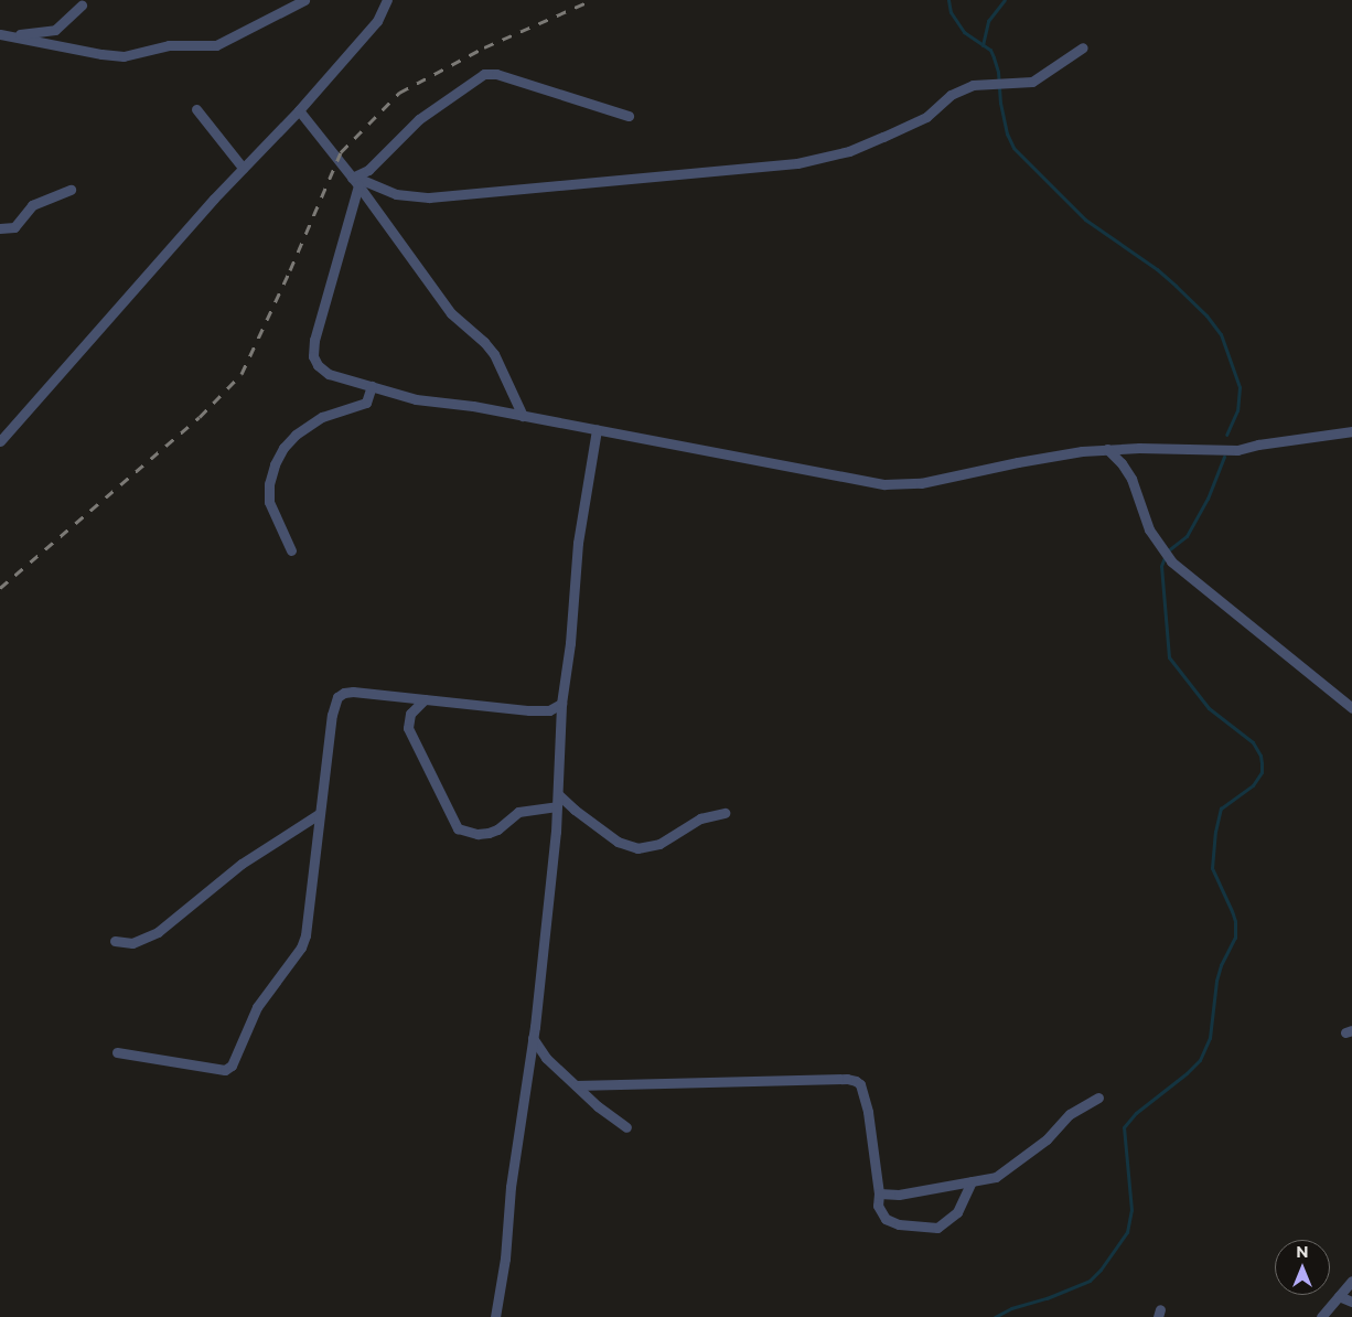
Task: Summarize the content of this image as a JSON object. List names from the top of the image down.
{
  "north": "top"
}
